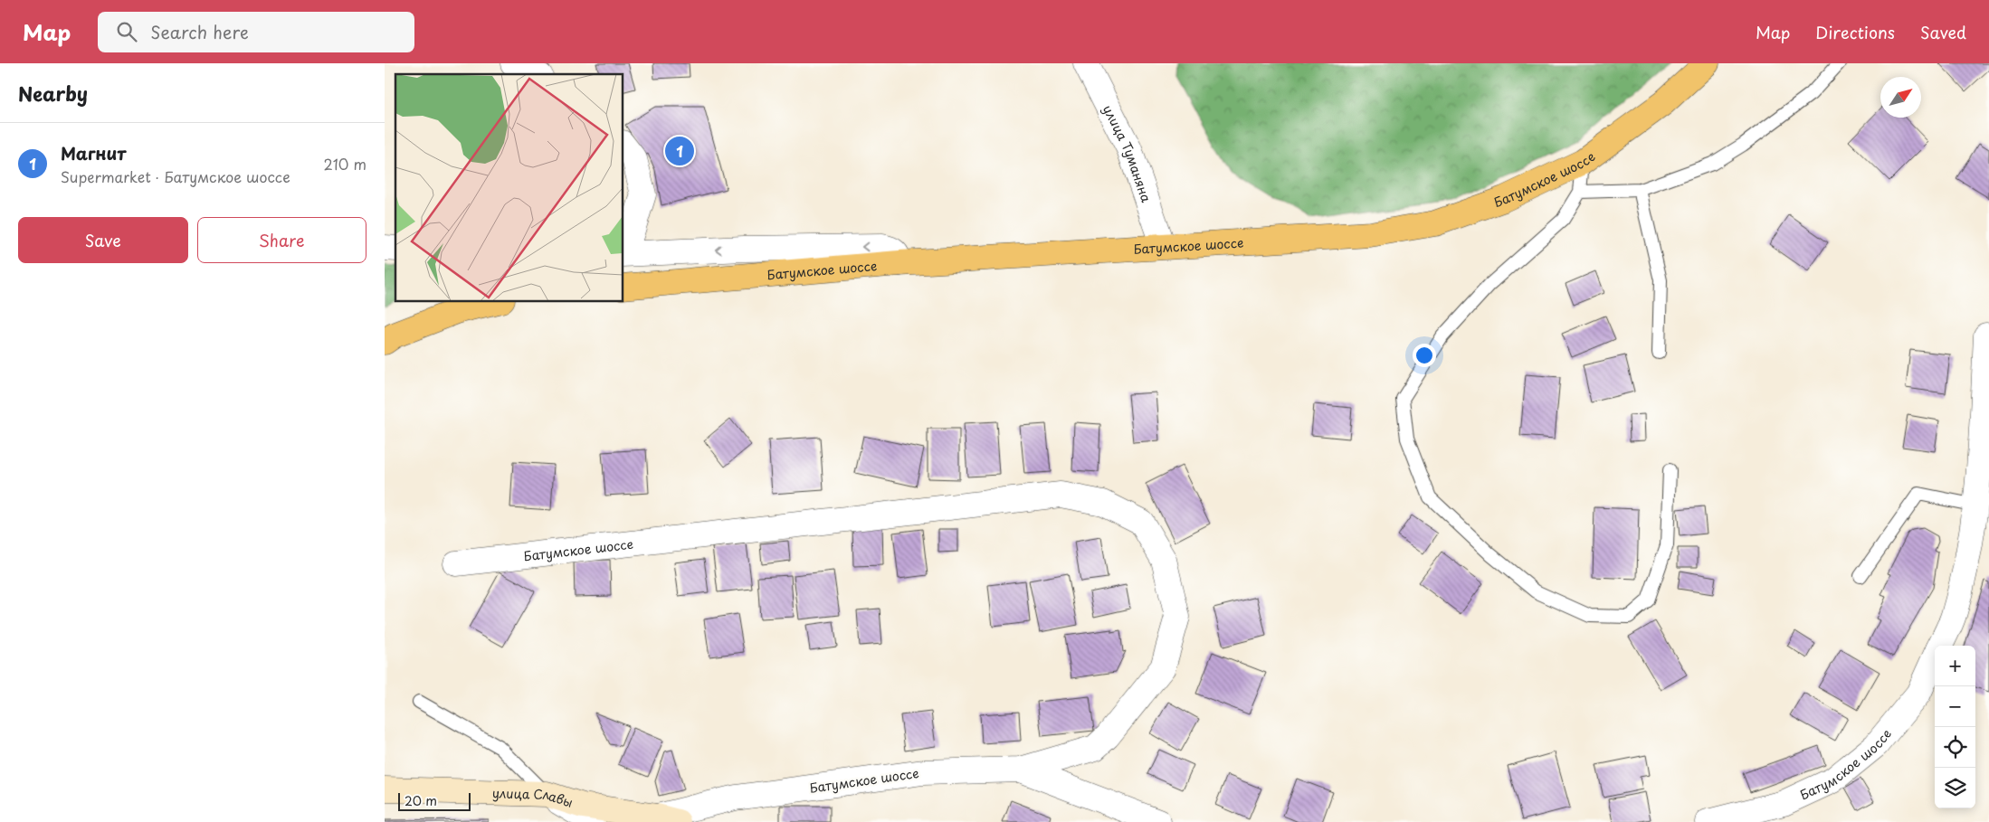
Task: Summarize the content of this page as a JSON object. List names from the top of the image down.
{
  "streets": {
    "highway": ["Батумское шоссе"],
    "street": ["улица Туманяна", "улица Славы"]
  },
  "crossings": [
    ["улица Туманяна", "Батумское шоссе"],
    ["Батумское шоссе", "улица Славы"]
  ],
  "scale_bar": "20 m",
  "north": "top right",
  "page": {
    "header": "Map",
    "search": "Search here",
    "nav": ["Map", "Directions", "Saved"],
    "heading": "Nearby",
    "list": [
      {
        "mark": "1",
        "name": "Магнит",
        "note": "Supermarket · Батумское шоссе",
        "value": "210 m"
      }
    ],
    "pins": "1",
    "buttons": ["Save", "Share"],
    "map_buttons": ["+", "−"],
    "scale": "20 m"
  }
}
